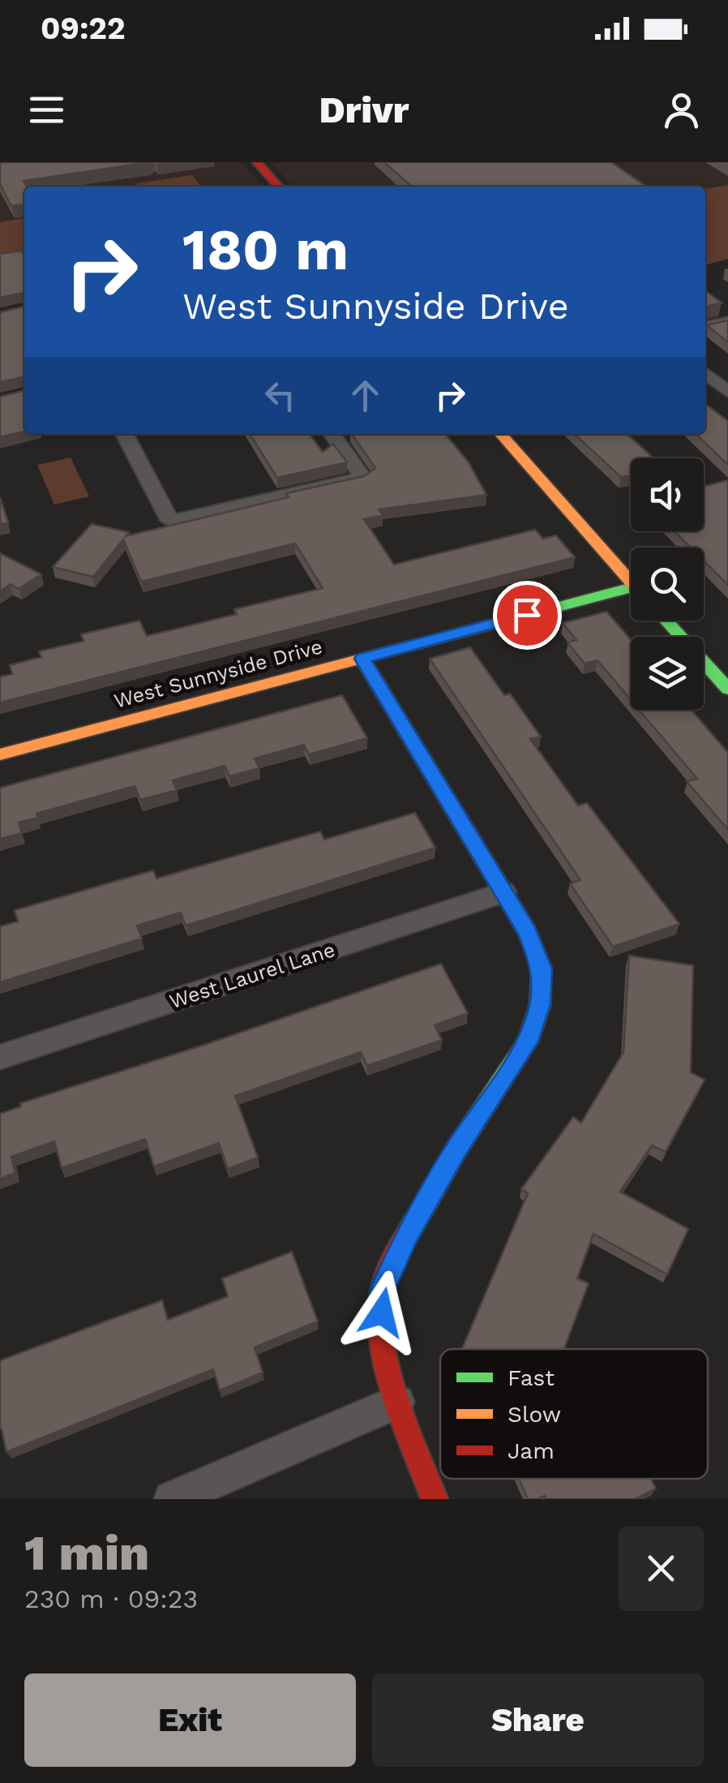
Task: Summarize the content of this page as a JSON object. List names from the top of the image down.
{
  "streets": {
    "street": ["West Sunnyside Drive", "West Laurel Lane"]
  },
  "legend": ["Fast", "Slow", "Jam"],
  "page": {
    "status": "09:22",
    "header": "Drivr",
    "turn": ["180 m", "West Sunnyside Drive"],
    "heading": ["1 min", "230 m · 09:23"],
    "buttons": ["Exit", "Share"]
  }
}
